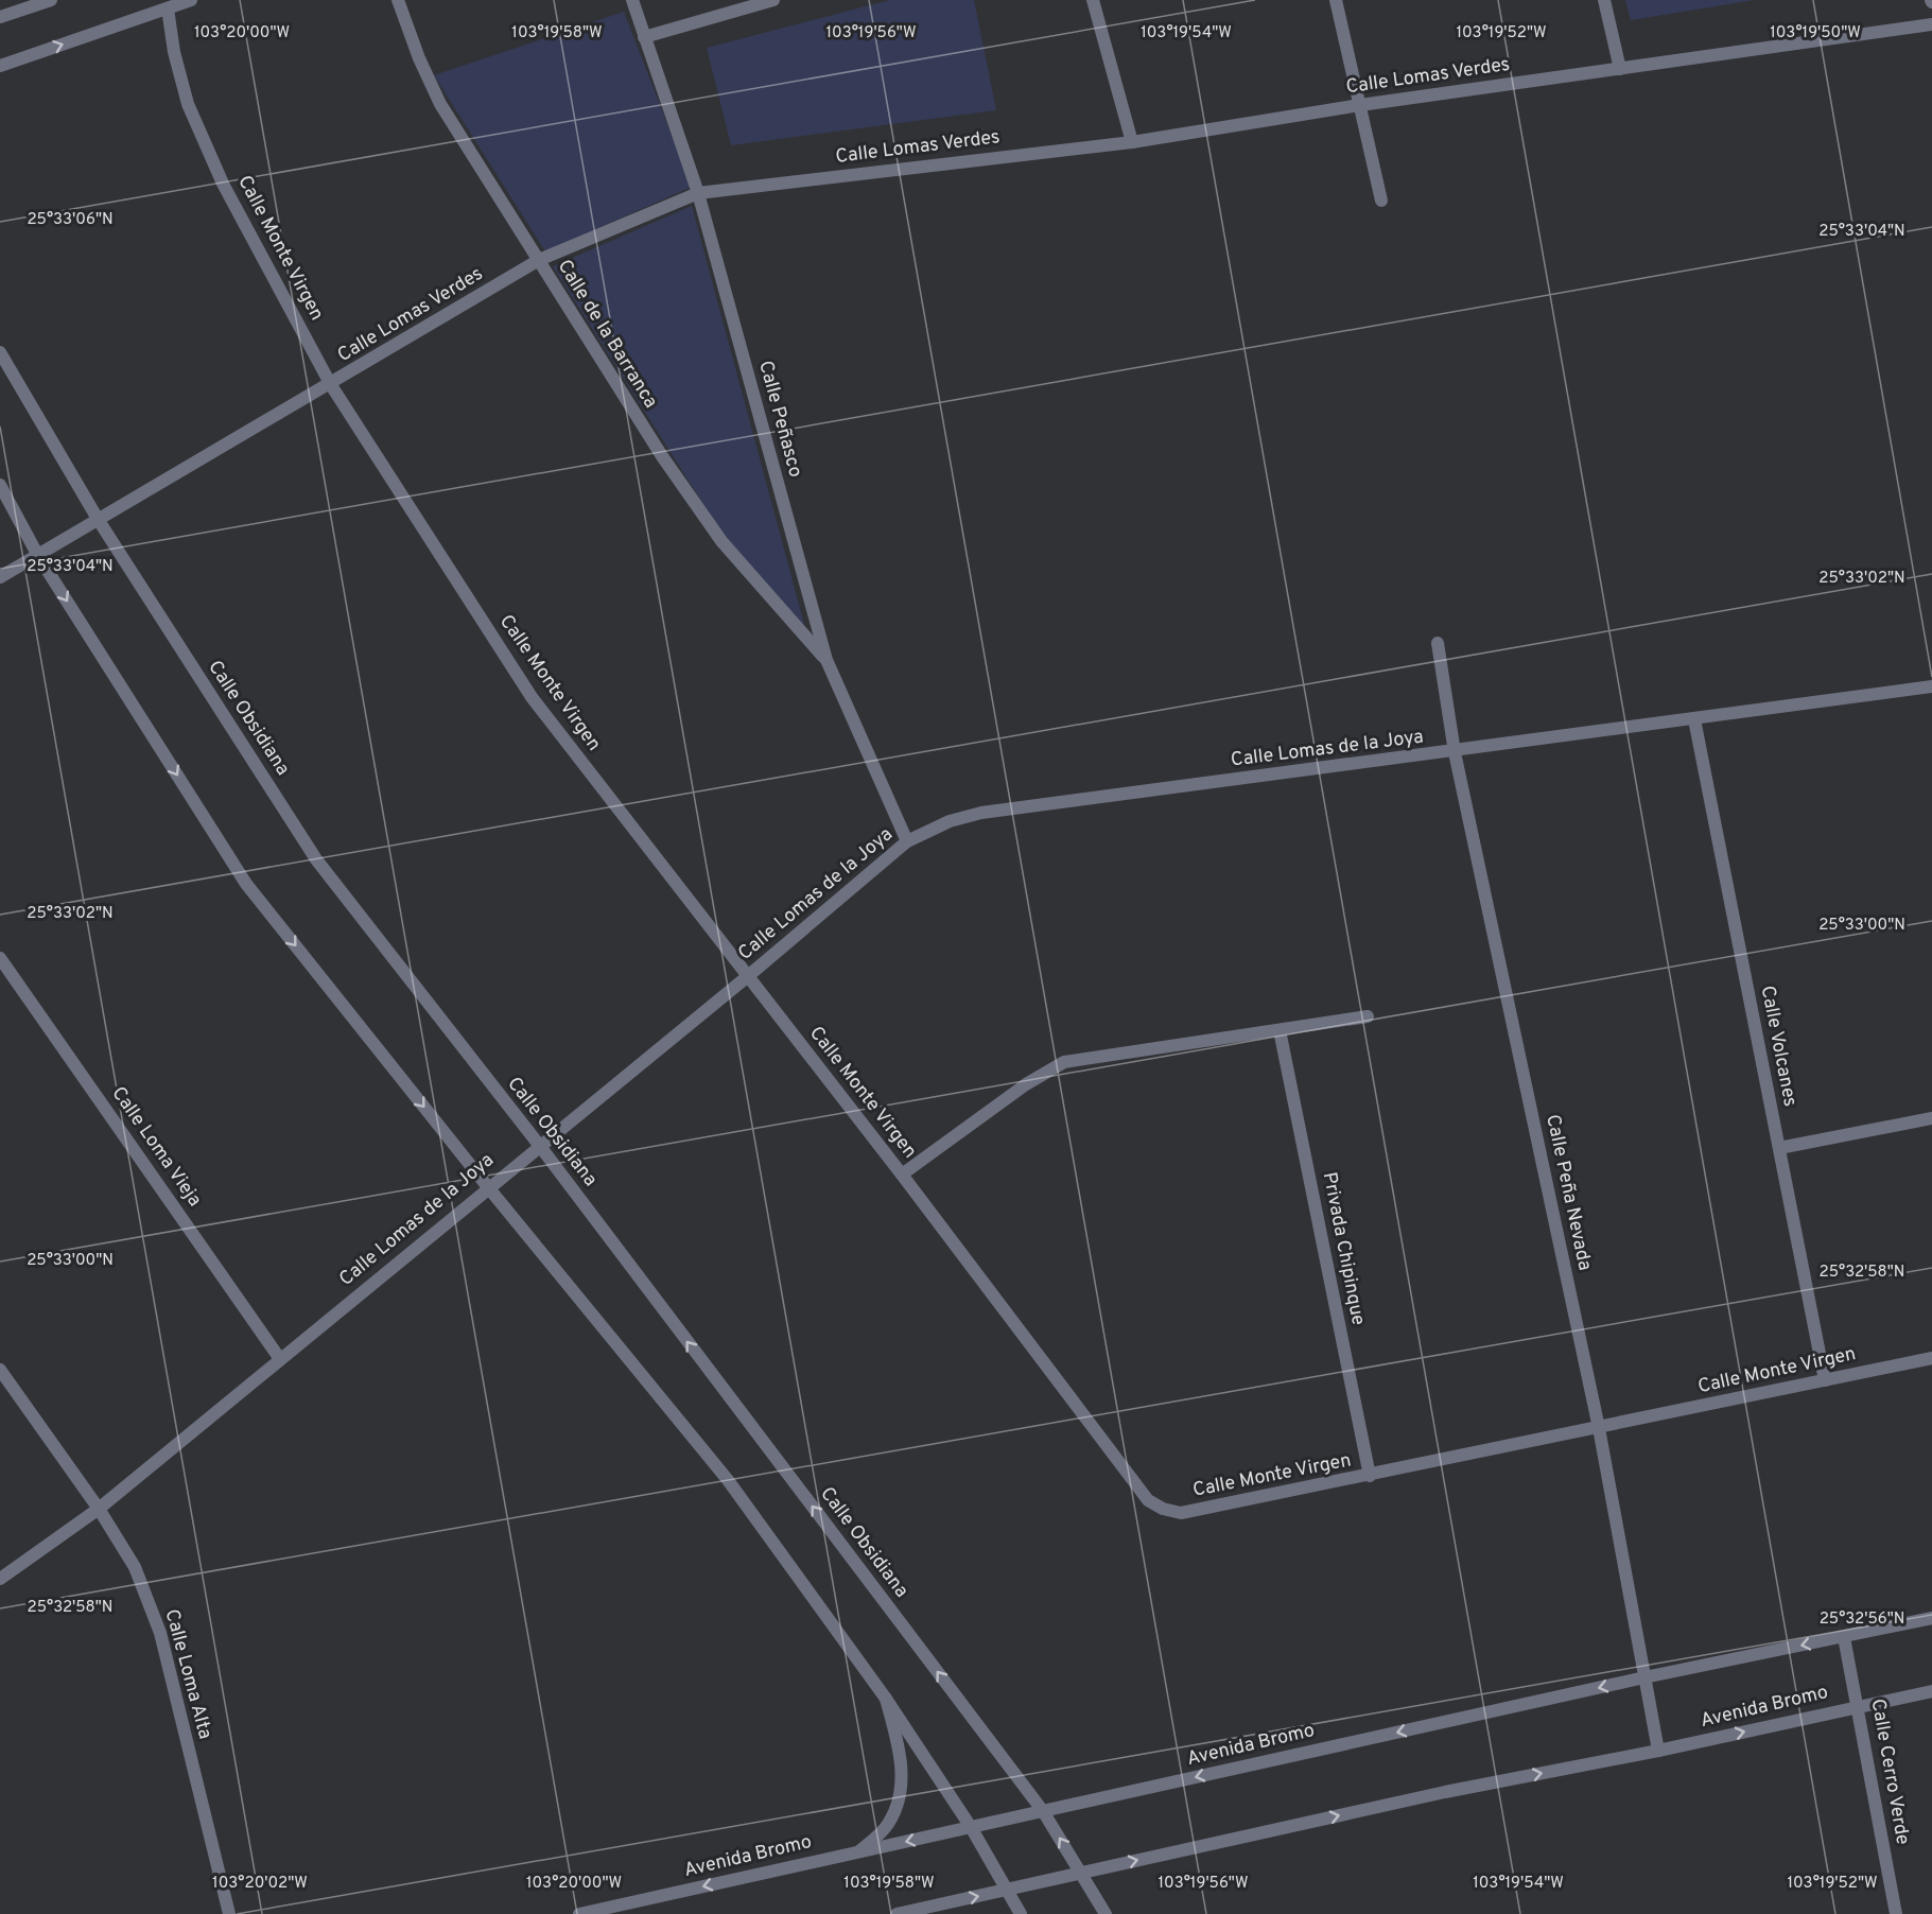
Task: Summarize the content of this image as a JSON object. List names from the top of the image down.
{
  "streets": {
    "street": [
      "Calle Lomas Verdes",
      "Calle Monte Virgen",
      "Calle de la Barranca",
      "Calle Peñasco",
      "Calle Obsidiana",
      "Calle Lomas de la Joya",
      "Calle Volcanes",
      "Calle Loma Vieja",
      "Calle Peña Nevada",
      "Privada Chipinque",
      "Calle Loma Alta",
      "Avenida Bromo",
      "Calle Cerro Verde"
    ]
  },
  "crossings": [
    ["Calle Lomas Verdes", "Calle Monte Virgen"],
    ["Calle Lomas Verdes", "Calle de la Barranca"],
    ["Calle Lomas Verdes", "Calle Peñasco"],
    ["Calle Lomas Verdes", "Calle Obsidiana"],
    ["Calle Monte Virgen", "Calle Lomas de la Joya"],
    ["Calle Monte Virgen", "Calle Volcanes"],
    ["Calle Monte Virgen", "Calle Peña Nevada"],
    ["Calle Monte Virgen", "Privada Chipinque"],
    ["Calle de la Barranca", "Calle Peñasco"],
    ["Calle Peñasco", "Calle Lomas de la Joya"],
    ["Calle Obsidiana", "Calle Lomas de la Joya"],
    ["Calle Obsidiana", "Avenida Bromo"],
    ["Calle Lomas de la Joya", "Calle Volcanes"],
    ["Calle Lomas de la Joya", "Calle Loma Vieja"],
    ["Calle Lomas de la Joya", "Calle Peña Nevada"],
    ["Calle Lomas de la Joya", "Calle Loma Alta"],
    ["Calle Peña Nevada", "Avenida Bromo"],
    ["Avenida Bromo", "Calle Cerro Verde"]
  ],
  "coordinates": [
    "103°20'00\"W",
    "103°19'58\"W",
    "103°19'56\"W",
    "103°19'54\"W",
    "103°19'52\"W",
    "103°19'50\"W",
    "25°33'06\"N",
    "25°33'04\"N",
    "25°33'02\"N",
    "25°33'00\"N",
    "25°32'58\"N",
    "25°32'56\"N",
    "103°20'02\"W"
  ]
}
